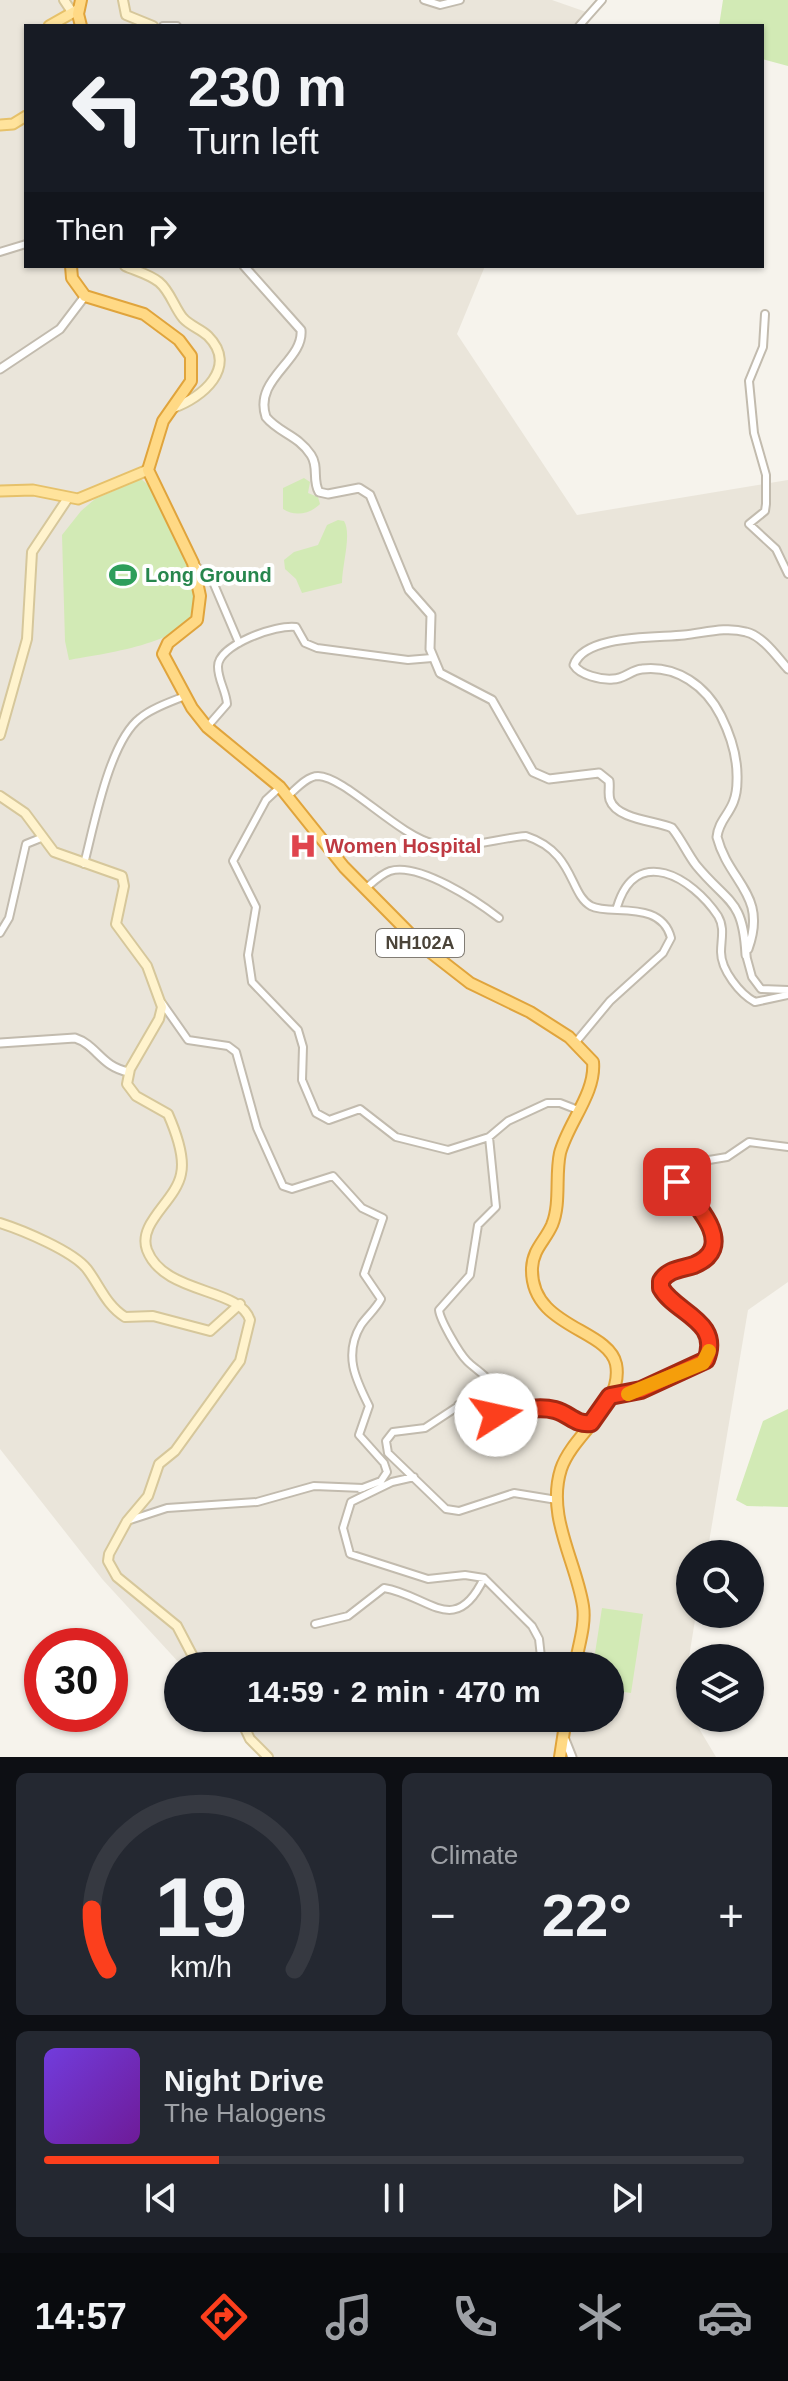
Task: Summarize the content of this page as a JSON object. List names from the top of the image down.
{
  "streets": {
    "highway": ["NH102A"]
  },
  "places": {
    "sports": ["Long Ground"],
    "hospital": ["Women Hospital"]
  },
  "page": {
    "turn": ["230 m", "Turn left"],
    "then": "Then",
    "limit": "30",
    "trip": "14:59 · 2 min · 470 m",
    "tile": "Climate",
    "heat": ["−", "22°", "+"],
    "song": ["Night Drive", "The Halogens"],
    "tabs": "14:57",
    "gauge": ["19", "km/h"]
  }
}
